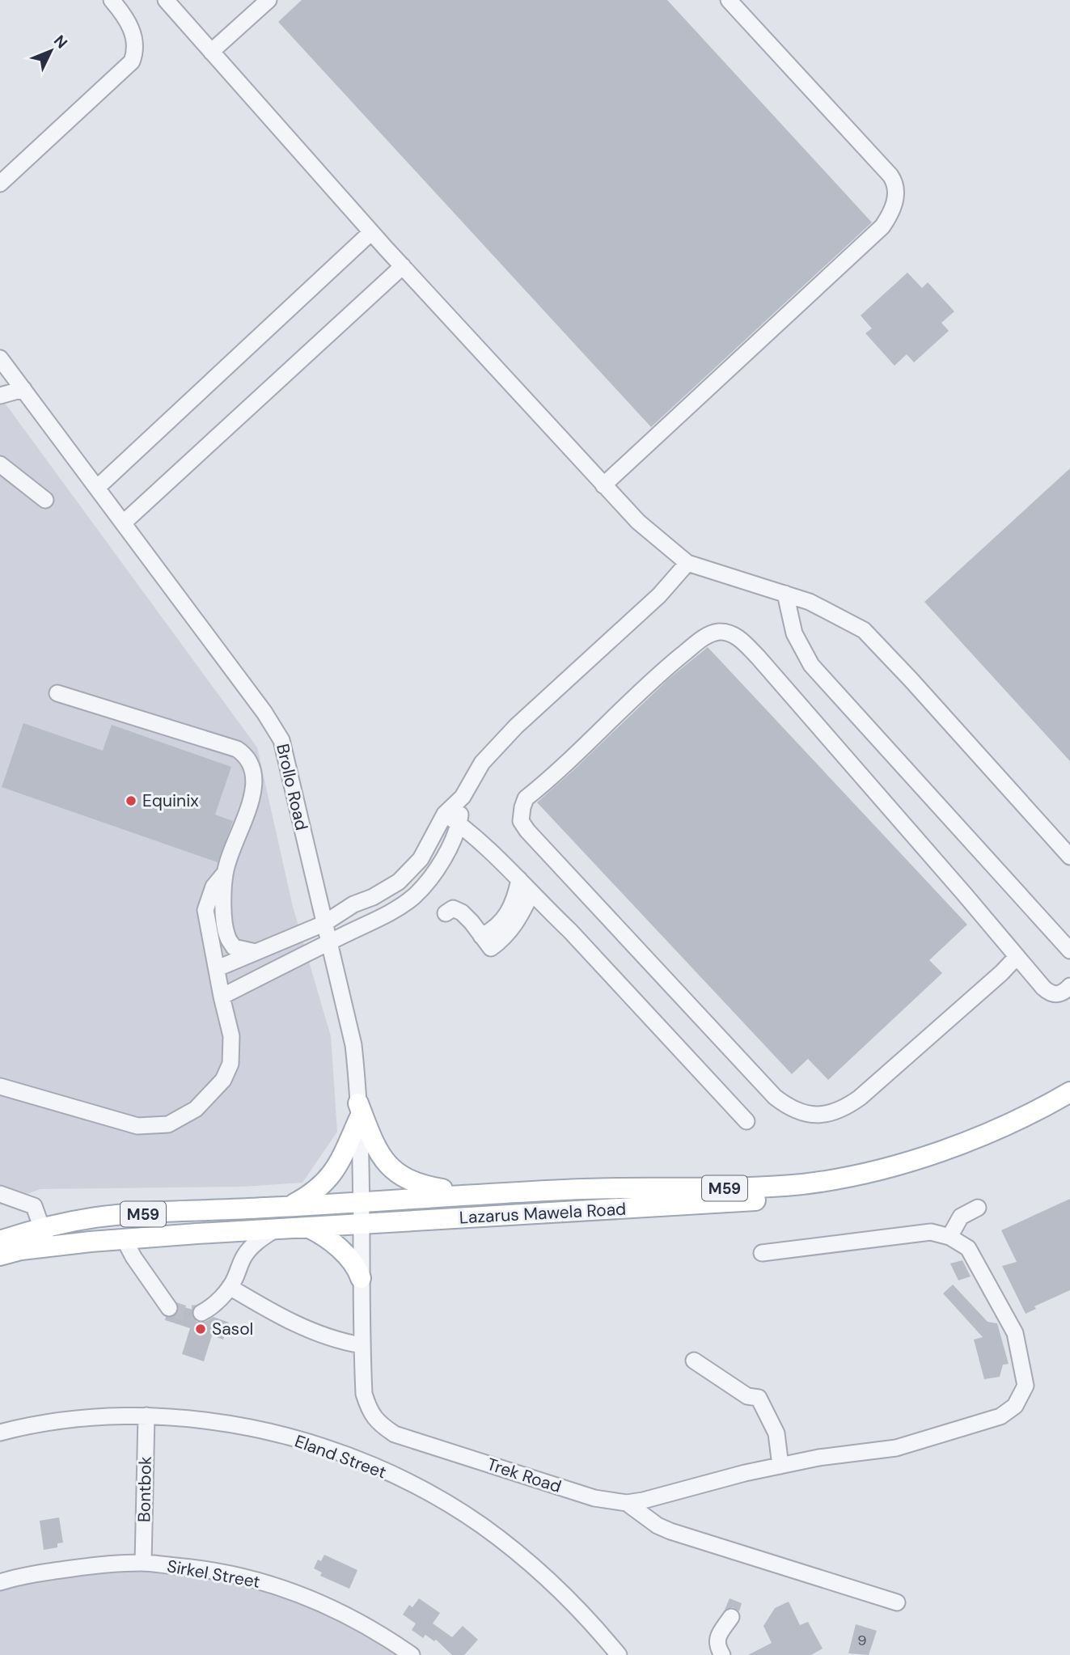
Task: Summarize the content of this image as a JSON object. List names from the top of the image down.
{
  "streets": {
    "main road": ["M59", "Lazarus Mawela Road"],
    "street": [
      "Brollo Road",
      "Eland Street",
      "Trek Road",
      "Bontbok",
      "Sirkel Street"
    ]
  },
  "crossings": [
    ["Brollo Road", "M59"],
    ["Brollo Road", "Lazarus Mawela Road"],
    ["Brollo Road", "Trek Road"],
    ["M59", "Lazarus Mawela Road"],
    ["M59", "Trek Road"],
    ["Lazarus Mawela Road", "Trek Road"],
    ["Eland Street", "Bontbok"],
    ["Bontbok", "Sirkel Street"]
  ],
  "places": ["Equinix", "Sasol"],
  "house_numbers": ["9"],
  "north": "top right"
}
